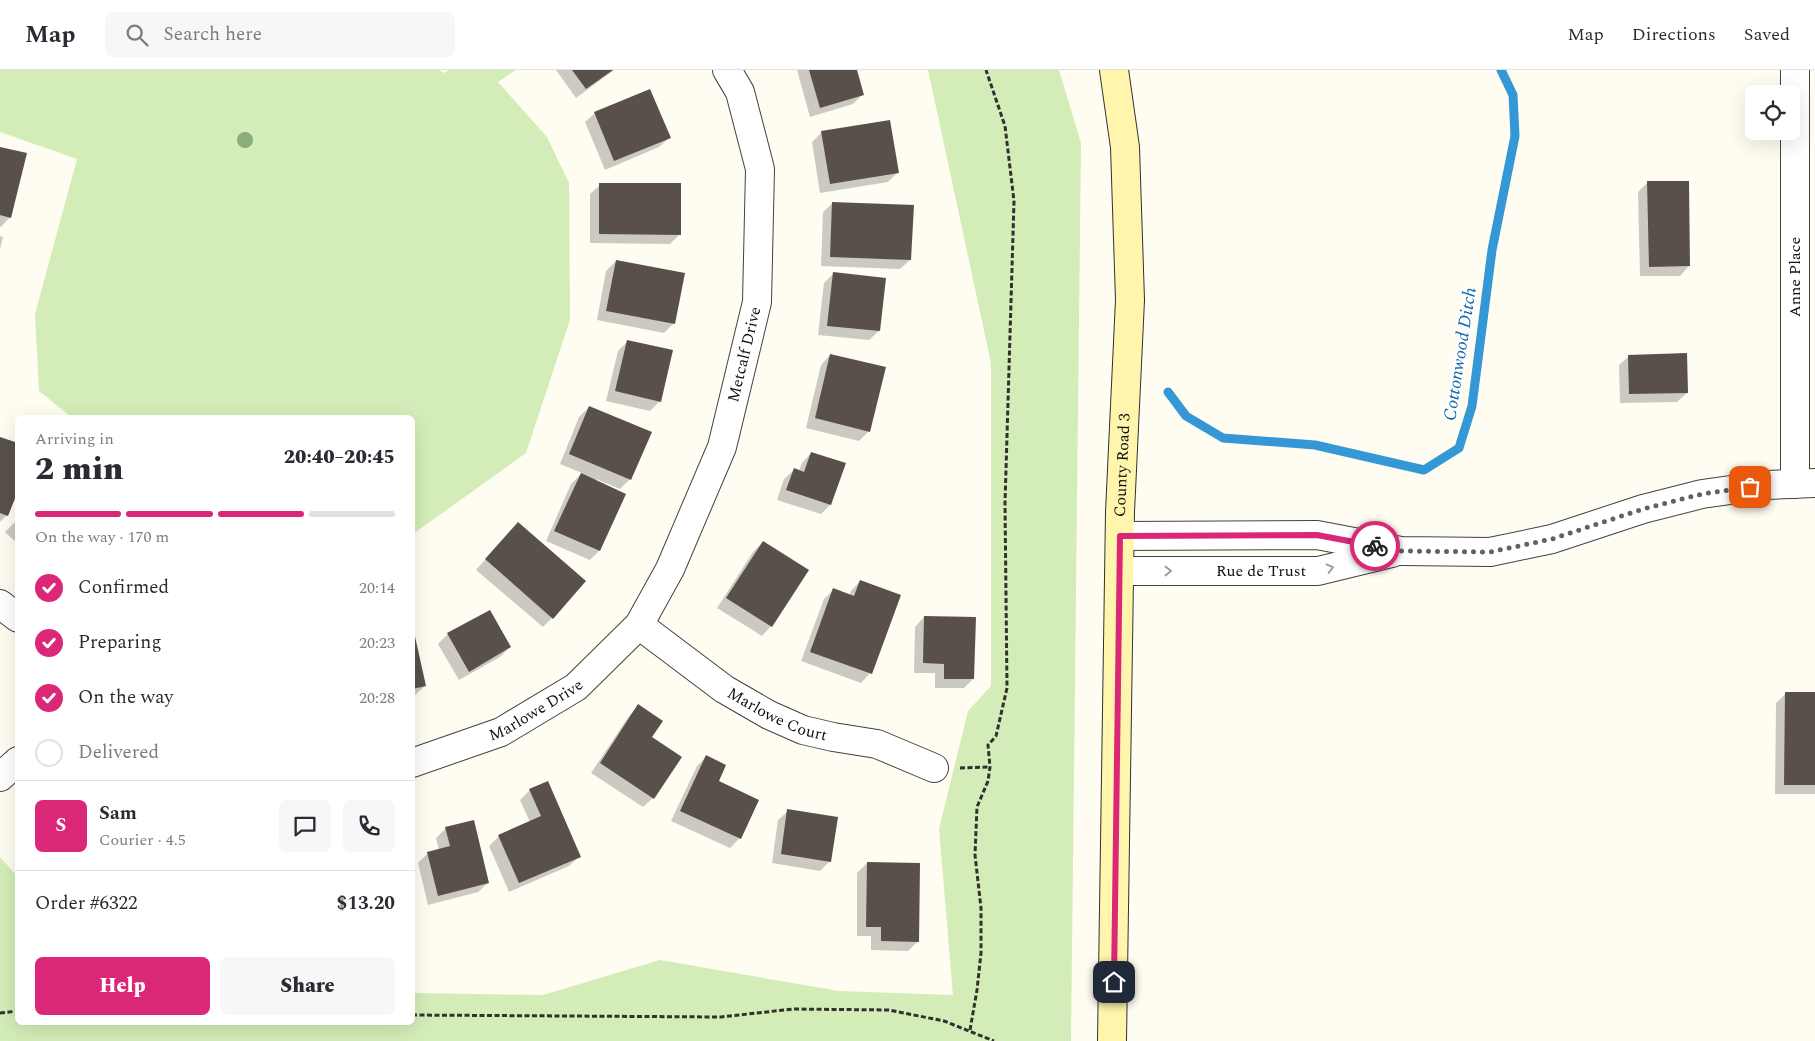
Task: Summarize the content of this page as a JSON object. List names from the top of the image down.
{
  "streets": {
    "street": [
      "Anne Place",
      "Metcalf Drive",
      "County Road 3",
      "Rue de Trust",
      "Marlowe Drive",
      "Marlowe Court"
    ]
  },
  "crossings": [
    ["Anne Place", "Rue de Trust"],
    ["Metcalf Drive", "Marlowe Drive"],
    ["Metcalf Drive", "Marlowe Court"],
    ["County Road 3", "Rue de Trust"],
    ["Marlowe Drive", "Marlowe Court"]
  ],
  "water": ["Cottonwood Ditch"],
  "page": {
    "header": "Map",
    "search": "Search here",
    "nav": ["Map", "Directions", "Saved"],
    "heading": ["2 min", "Arriving in", "20:40–20:45"],
    "panel": [
      "Sam",
      "Courier · 4.5",
      "Order #6322",
      "$13.20"
    ],
    "bar": "On the way · 170 m",
    "list": [
      ["Confirmed", "20:14"],
      ["Preparing", "20:23"],
      ["On the way", "20:28"],
      "Delivered"
    ],
    "round": "S",
    "buttons": ["Help", "Share"]
  }
}
